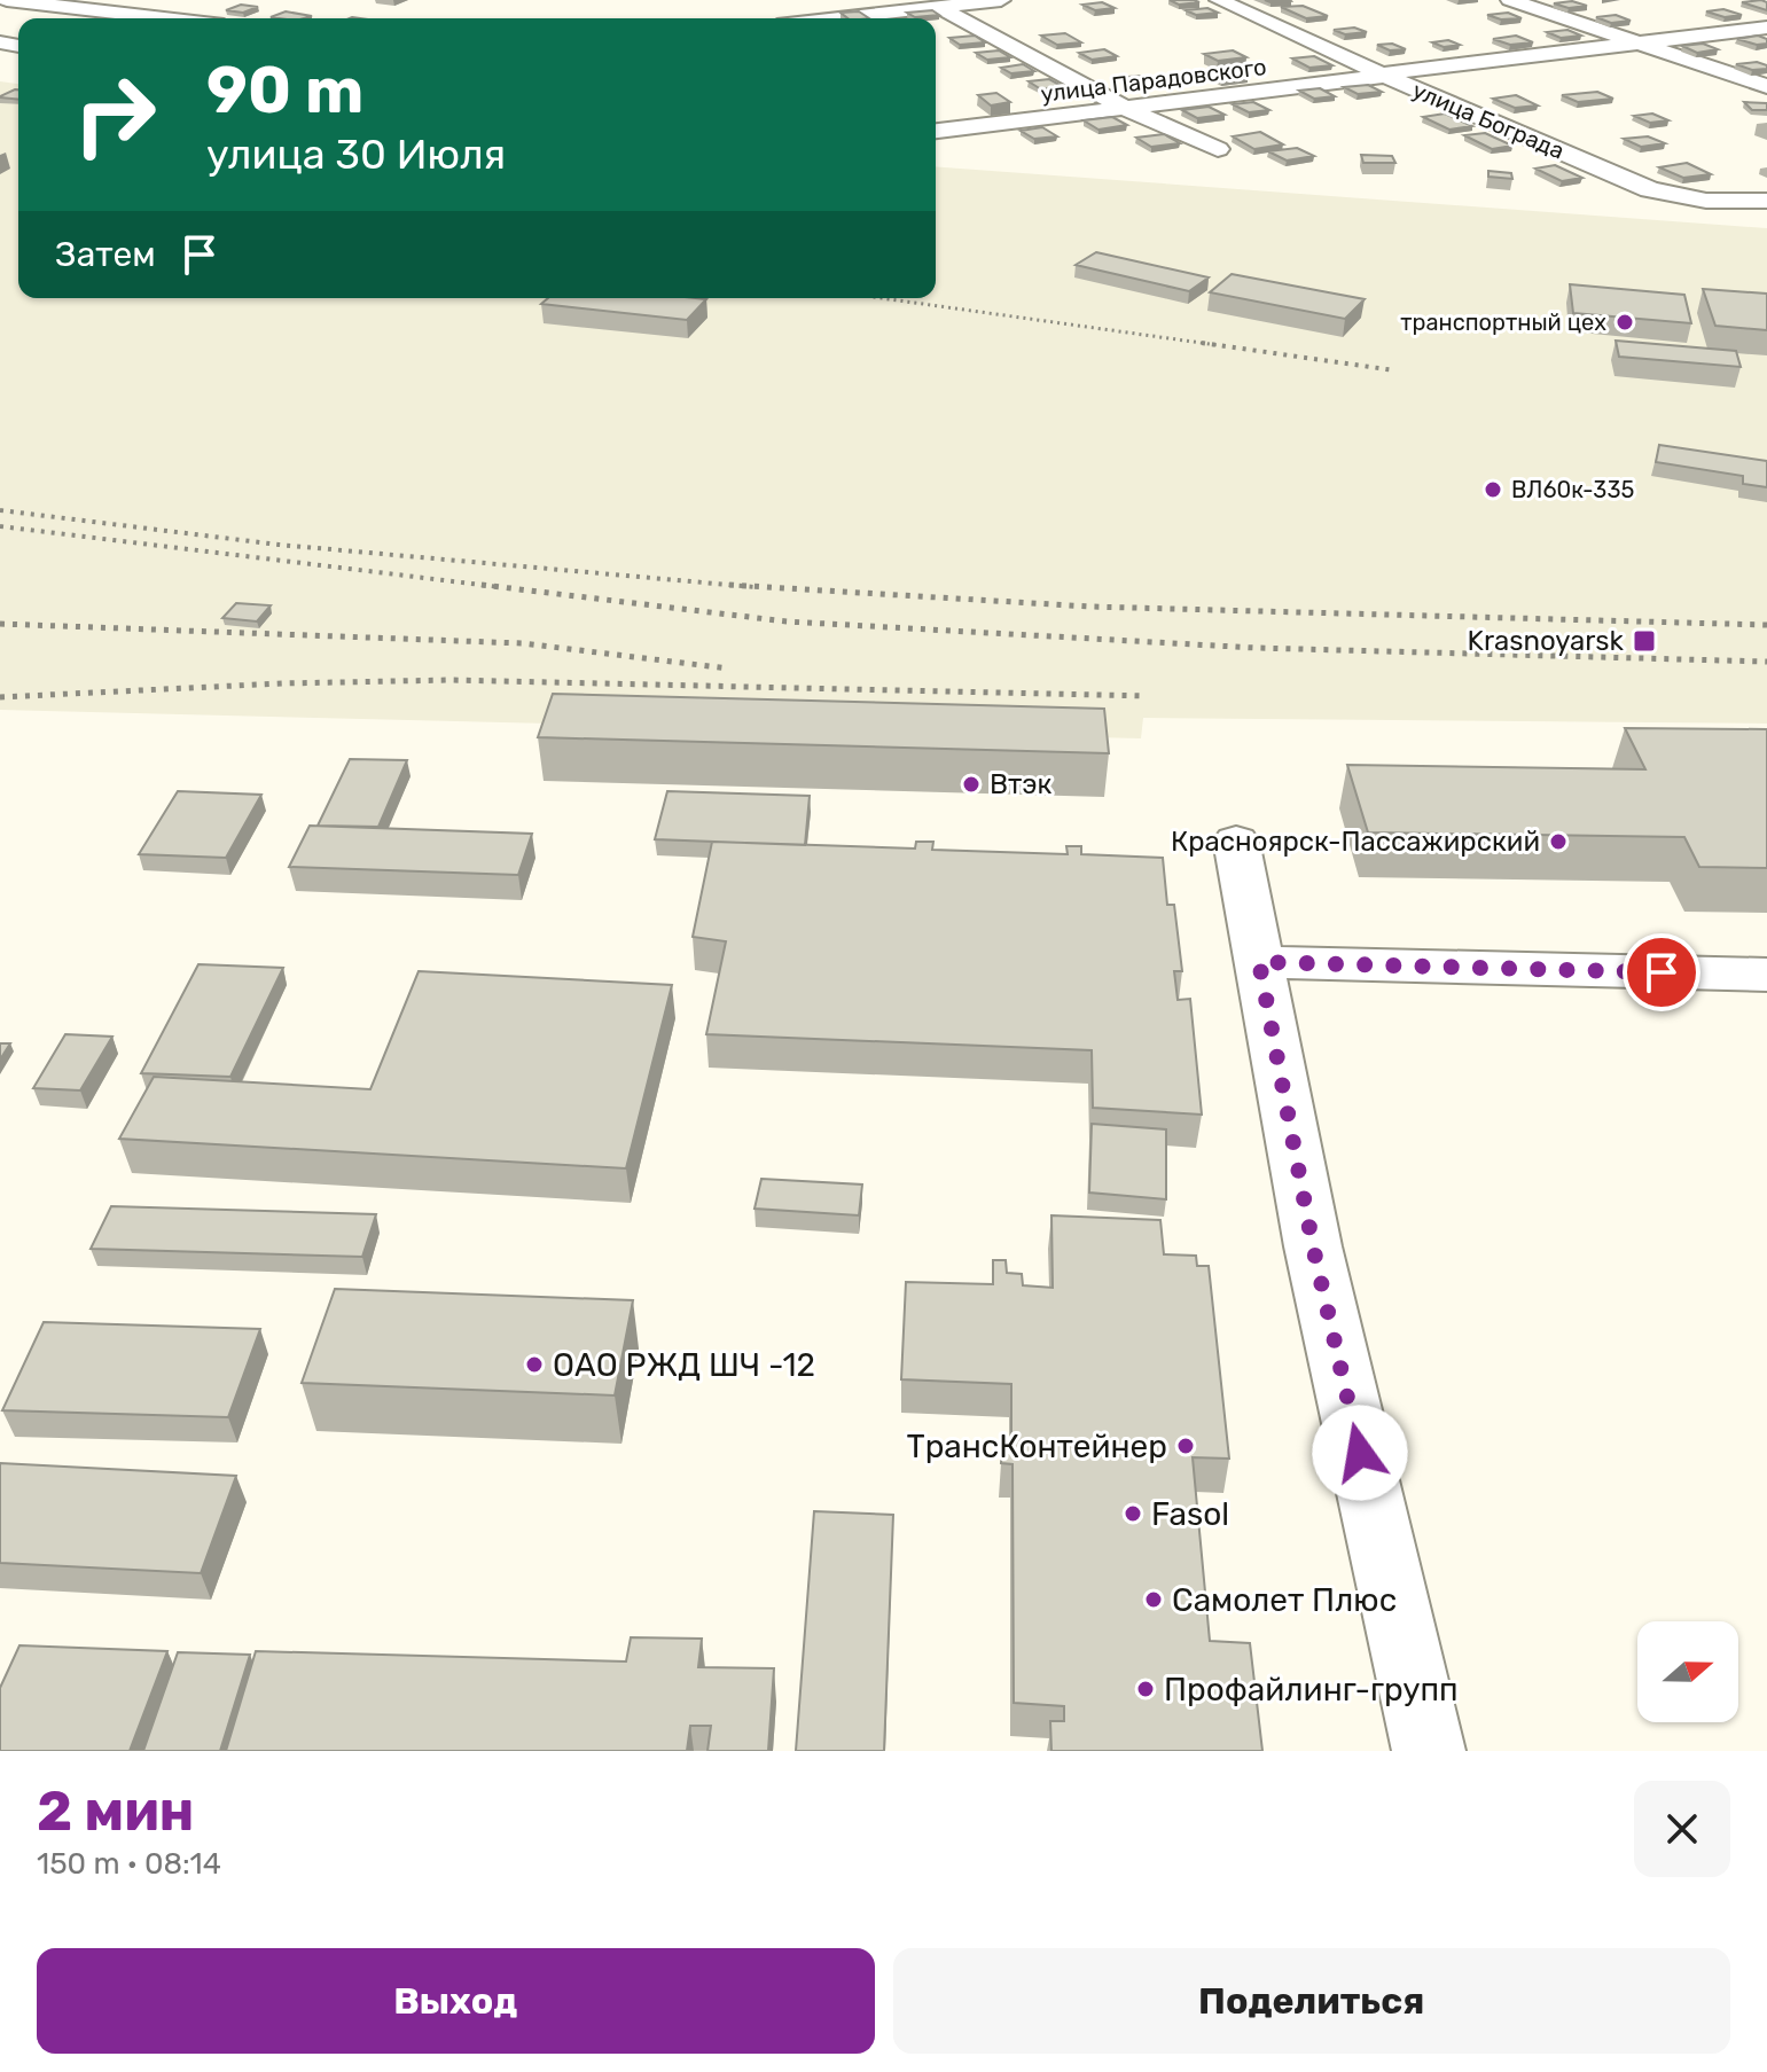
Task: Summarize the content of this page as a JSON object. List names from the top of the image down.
{
  "streets": {
    "street": ["улица Парадовского", "улица Бограда"]
  },
  "crossings": [
    ["улица Парадовского", "улица Бограда"]
  ],
  "places": {
    "other": [
      "транспортный цех",
      "ВЛ60к-335",
      "Втэк",
      "Красноярск-Пассажирский",
      "ОАО РЖД ШЧ -12",
      "ТрансКонтейнер",
      "Fasol",
      "Самолет Плюс",
      "Профайлинг-групп"
    ],
    "transit": ["Krasnoyarsk"]
  },
  "north": "right",
  "page": {
    "turn": ["90 m", "улица 30 Июля"],
    "then": "Затем",
    "heading": ["2 мин", "150 m · 08:14"],
    "buttons": ["Выход", "Поделиться"]
  }
}
